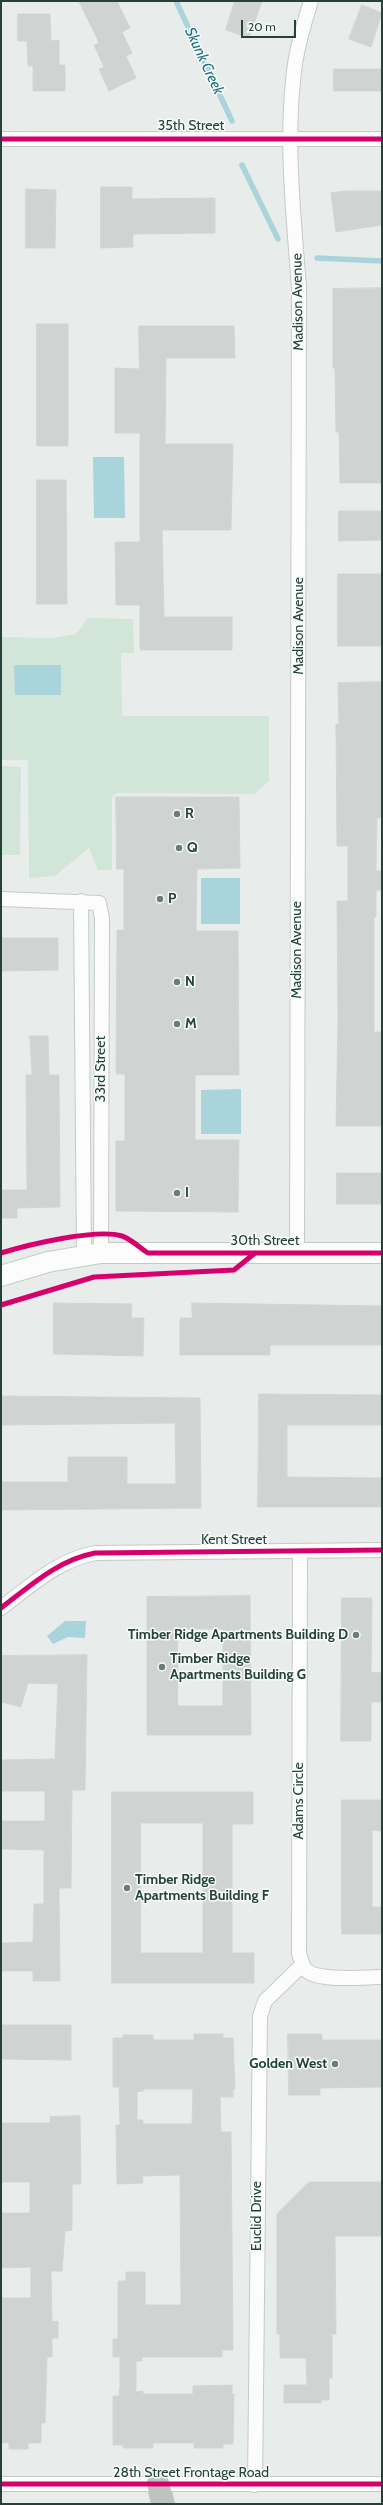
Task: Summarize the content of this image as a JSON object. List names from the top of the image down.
{
  "streets": {
    "main road": ["30th Street"],
    "street": [
      "35th Street",
      "Madison Avenue",
      "33rd Street",
      "Kent Street",
      "Adams Circle",
      "Euclid Drive",
      "28th Street Frontage Road"
    ]
  },
  "crossings": [
    ["35th Street", "Madison Avenue"],
    ["Madison Avenue", "30th Street"],
    ["33rd Street", "30th Street"],
    ["Kent Street", "Adams Circle"],
    ["Adams Circle", "Euclid Drive"],
    ["Euclid Drive", "28th Street Frontage Road"]
  ],
  "water": ["Skunk Creek"],
  "places": [
    "R",
    "Q",
    "P",
    "N",
    "M",
    "I",
    "Timber Ridge Apartments Building D",
    "Timber Ridge Apartments Building G",
    "Timber Ridge Apartments Building F",
    "Golden West"
  ],
  "scale_bar": "20 m"
}
